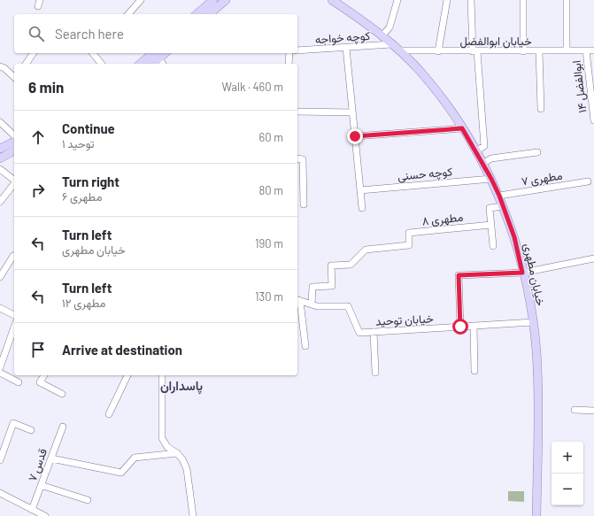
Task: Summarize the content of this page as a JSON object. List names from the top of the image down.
{
  "streets": {
    "main road": ["خیابان مطهری"],
    "street": [
      "کوچه خواجه",
      "خیابان ابوالفضل",
      "ابوالفضل ۱۴",
      "کوچه حسنی",
      "مطهری ۷",
      "مطهری ۸",
      "خیابان توحید",
      "قدس ۷"
    ]
  },
  "crossings": [
    ["کوچه خواجه", "خیابان مطهری"],
    ["خیابان ابوالفضل", "ابوالفضل ۱۴"],
    ["خیابان ابوالفضل", "خیابان مطهری"],
    ["کوچه حسنی", "خیابان مطهری"],
    ["مطهری ۷", "خیابان مطهری"],
    ["مطهری ۸", "خیابان توحید"],
    ["خیابان مطهری", "خیابان توحید"]
  ],
  "districts": ["پاسداران"],
  "page": {
    "search": "Search here",
    "heading": ["6 min", "Walk · 460 m"],
    "list": [
      ["Continue", "توحید ۱", "60 m"],
      ["Turn right", "مطهری ۶", "80 m"],
      ["Turn left", "خیابان مطهری", "190 m"],
      ["Turn left", "مطهری ۱۲", "130 m"],
      "Arrive at destination"
    ],
    "map_buttons": ["+", "−"]
  }
}
